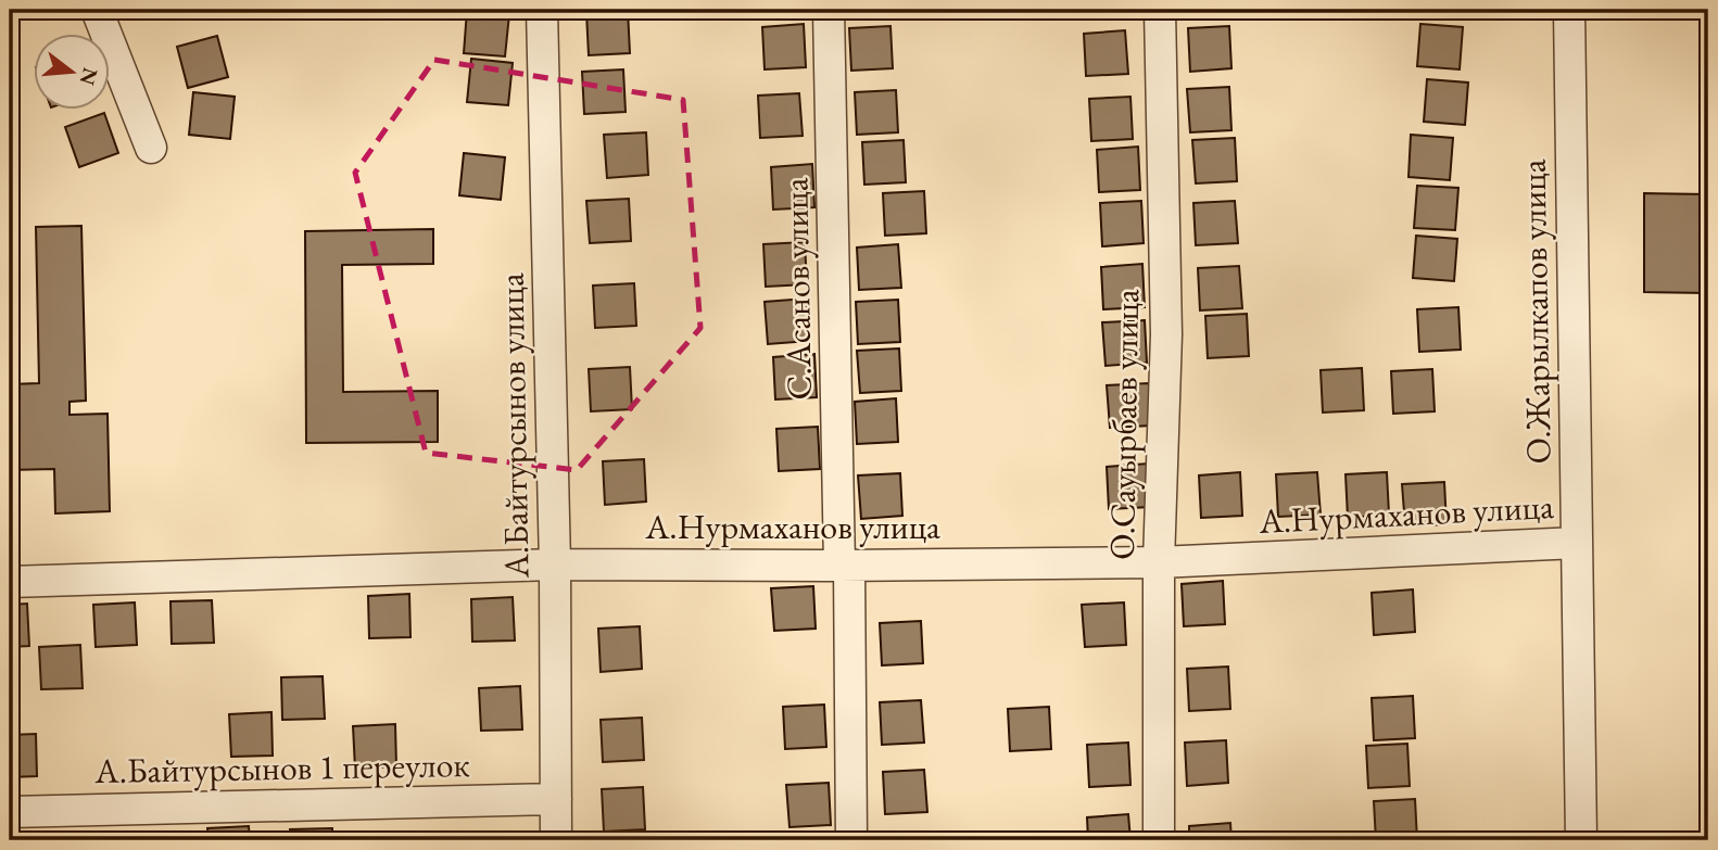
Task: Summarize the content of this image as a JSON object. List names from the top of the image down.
{
  "streets": {
    "street": [
      "С.Асанов улица",
      "О.Жарылкапов улица",
      "О.Сауырбаев улица",
      "А.Байтурсынов улица",
      "А.Нурмаханов улица",
      "А.Байтурсынов 1 переулок"
    ]
  },
  "crossings": [
    ["С.Асанов улица", "А.Нурмаханов улица"],
    ["О.Жарылкапов улица", "А.Нурмаханов улица"],
    ["О.Сауырбаев улица", "А.Нурмаханов улица"],
    ["А.Байтурсынов улица", "А.Нурмаханов улица"],
    ["А.Байтурсынов улица", "А.Байтурсынов 1 переулок"]
  ],
  "north": "right"
}
